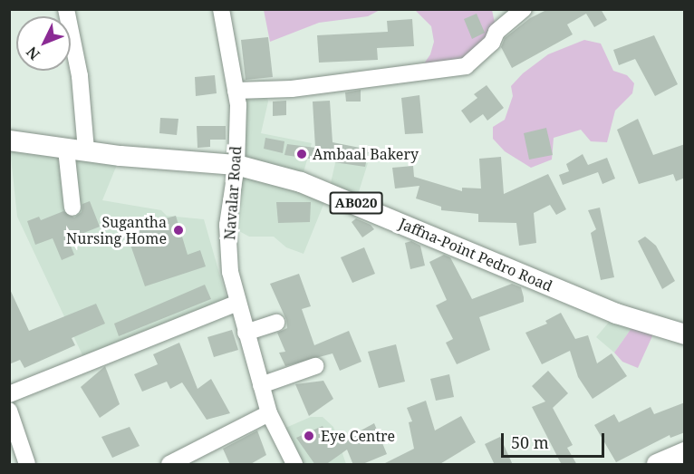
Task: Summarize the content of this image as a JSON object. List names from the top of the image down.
{
  "streets": {
    "main road": ["AB020", "Jaffna-Point Pedro Road"],
    "street": ["Navalar Road"]
  },
  "crossings": [
    ["Navalar Road", "Jaffna-Point Pedro Road"]
  ],
  "places": ["Ambaal Bakery", "Sugantha Nursing Home", "Eye Centre"],
  "scale_bar": "50 m",
  "north": "bottom left"
}
